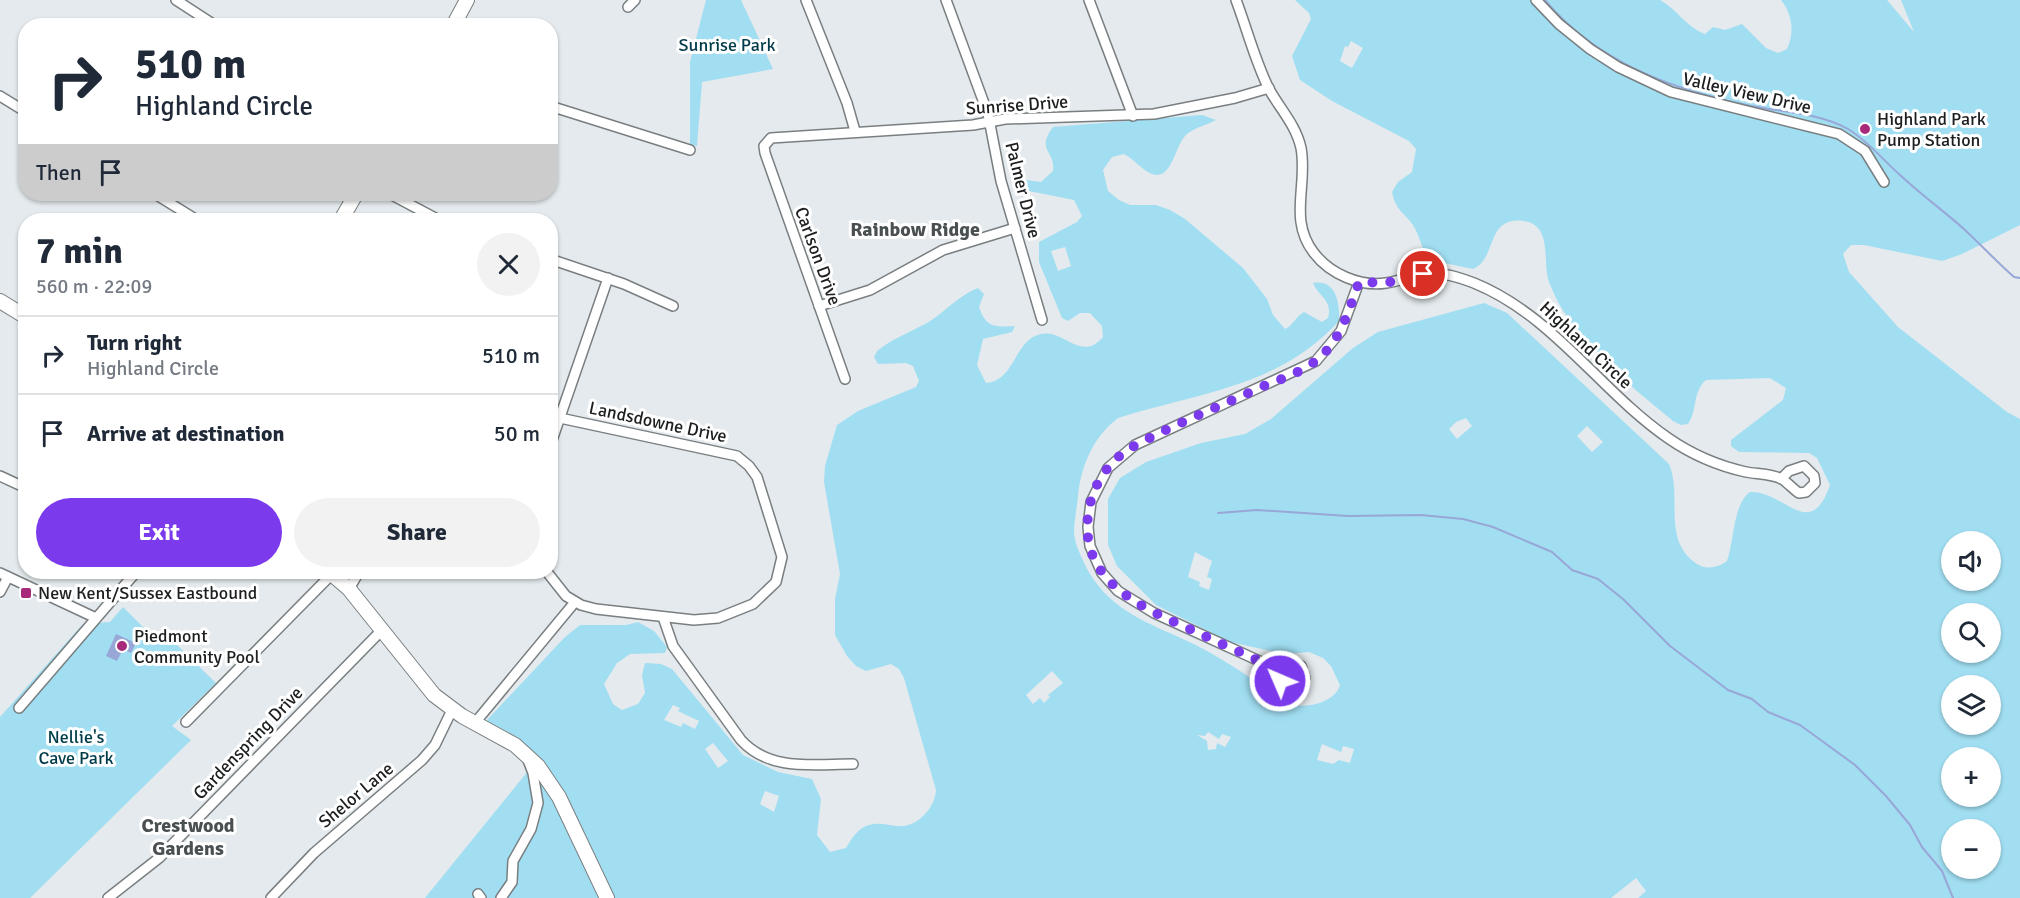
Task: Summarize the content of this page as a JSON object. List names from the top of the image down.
{
  "streets": {
    "street": [
      "Valley View Drive",
      "Sunrise Drive",
      "Palmer Drive",
      "Carlson Drive",
      "Highland Circle",
      "Landsdowne Drive",
      "Gardenspring Drive",
      "Shelor Lane"
    ]
  },
  "crossings": [
    ["Sunrise Drive", "Palmer Drive"],
    ["Sunrise Drive", "Carlson Drive"],
    ["Sunrise Drive", "Highland Circle"]
  ],
  "districts": ["Rainbow Ridge", "Crestwood Gardens"],
  "parks": ["Sunrise Park", "Nellie's Cave Park"],
  "places": {
    "other": ["Highland Park Pump Station", "Piedmont Community Pool"],
    "transit": ["New Kent/Sussex Eastbound"]
  },
  "page": {
    "turn": ["510 m", "Highland Circle"],
    "then": "Then",
    "heading": ["7 min", "560 m · 22:09"],
    "list": [
      {
        "name": "Turn right",
        "note": "Highland Circle",
        "value": "510 m"
      },
      {
        "name": "Arrive at destination",
        "value": "50 m"
      }
    ],
    "buttons": ["Exit", "Share"],
    "map_buttons": ["+", "−"]
  }
}
